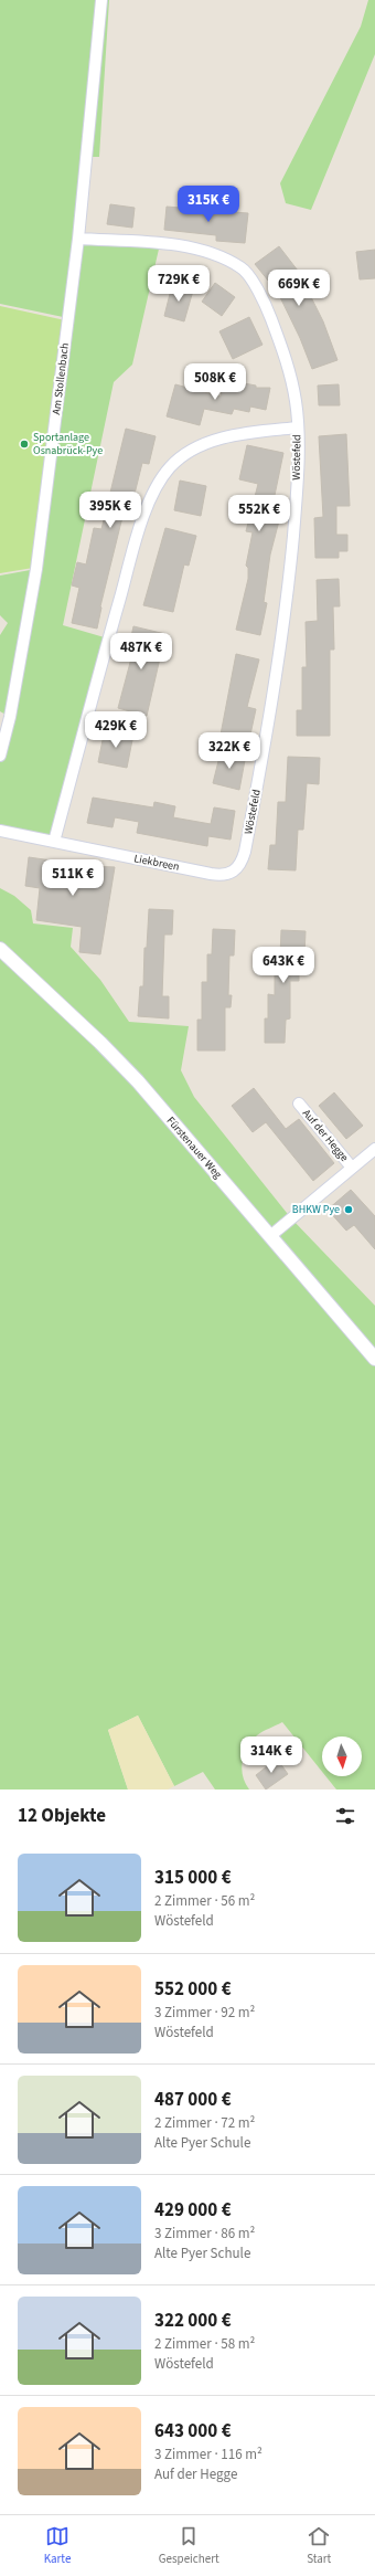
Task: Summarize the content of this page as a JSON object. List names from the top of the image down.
{
  "streets": {
    "street": [
      "Am Stollenbach",
      "Wöstefeld",
      "Liekbreen",
      "Auf der Hegge",
      "Fürstenauer Weg"
    ]
  },
  "crossings": [
    ["Am Stollenbach", "Wöstefeld"],
    ["Wöstefeld", "Liekbreen"],
    ["Auf der Hegge", "Fürstenauer Weg"]
  ],
  "places": ["Sportanlage Osnabrück-Pye", "BHKW Pye"],
  "north": "bottom",
  "page": {
    "price": [
      "315K €",
      "729K €",
      "669K €",
      "508K €",
      "395K €",
      "552K €",
      "487K €",
      "429K €",
      "322K €",
      "511K €",
      "643K €",
      "314K €"
    ],
    "heading": "12 Objekte",
    "list": [
      {
        "name": "315 000 €",
        "note": "2 Zimmer · 56 m² · Wöstefeld"
      },
      {
        "name": "552 000 €",
        "note": "3 Zimmer · 92 m² · Wöstefeld"
      },
      {
        "name": "487 000 €",
        "note": "2 Zimmer · 72 m² · Alte Pyer Schule"
      },
      {
        "name": "429 000 €",
        "note": "3 Zimmer · 86 m² · Alte Pyer Schule"
      },
      {
        "name": "322 000 €",
        "note": "2 Zimmer · 58 m² · Wöstefeld"
      },
      {
        "name": "643 000 €",
        "note": "3 Zimmer · 116 m² · Auf der Hegge"
      }
    ],
    "tabs": ["Karte", "Gespeichert", "Start"]
  }
}
